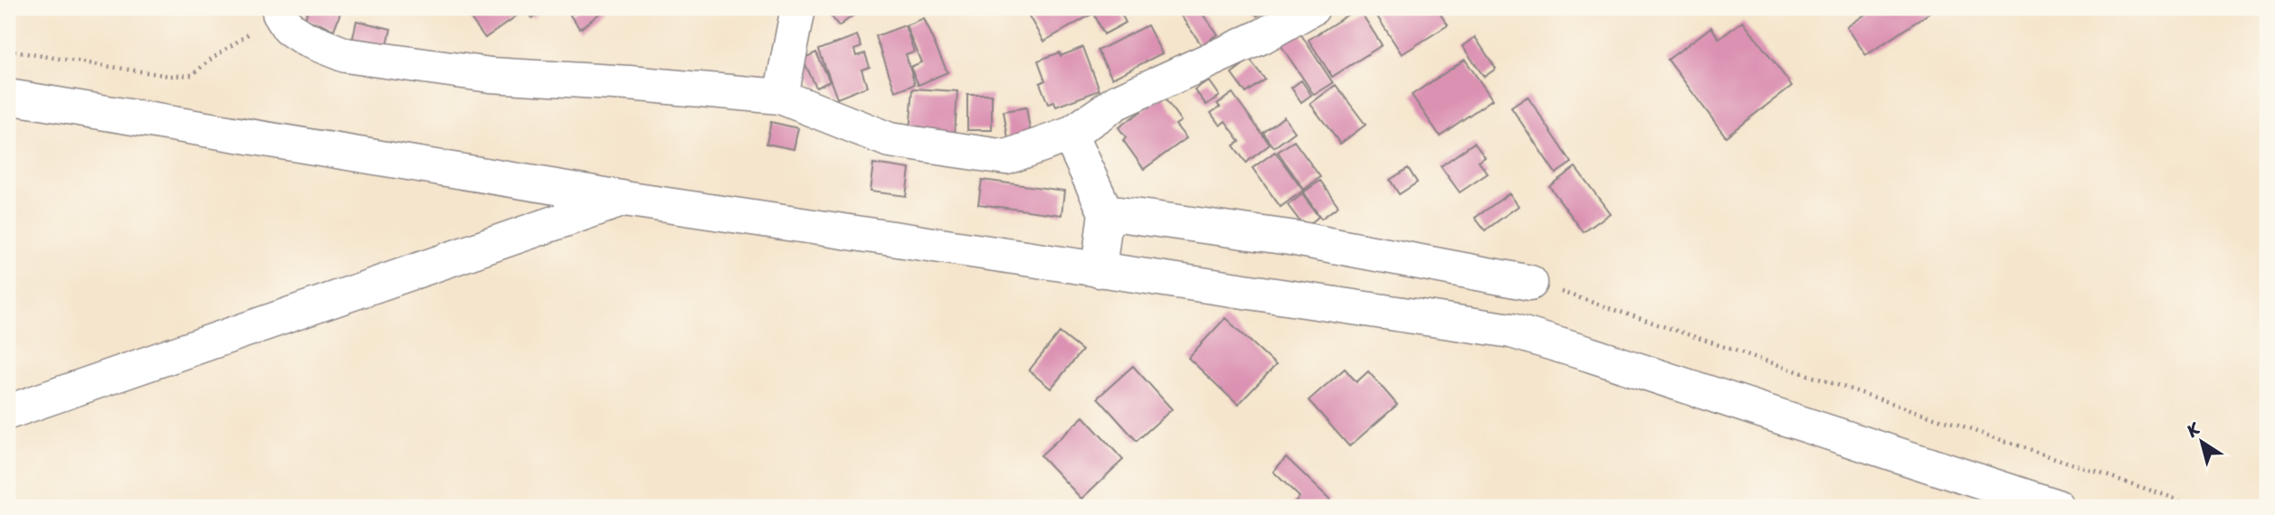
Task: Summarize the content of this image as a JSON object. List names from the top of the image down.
{
  "north": "top left"
}
